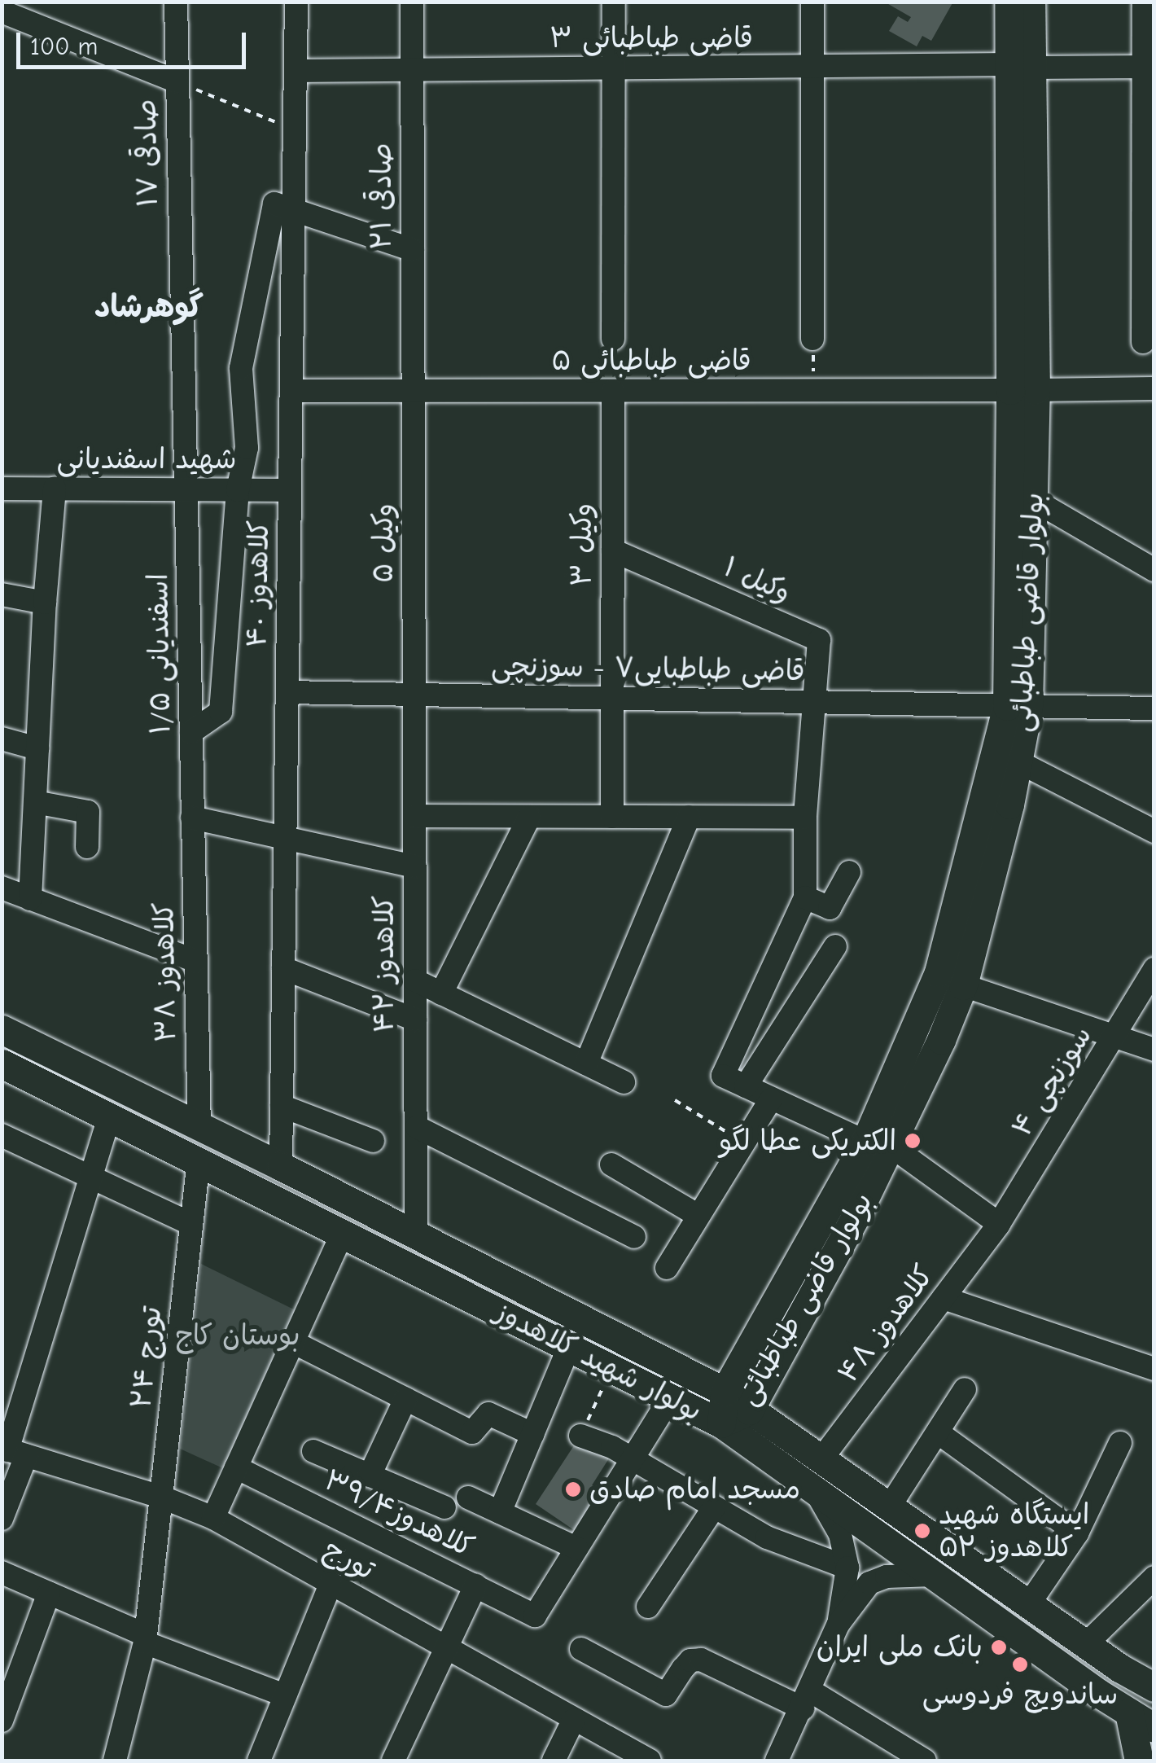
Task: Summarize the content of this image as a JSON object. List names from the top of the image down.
{
  "streets": {
    "main road": ["بولوار قاضی طباطبائی", "بولوار شهید کلاهدوز"],
    "street": [
      "قاضی طباطبائی ۳",
      "صادقی ۱۷",
      "صادقی ۲۱",
      "قاضی طباطبائی ۵",
      "شهید اسفندیانی",
      "وکيل ۵",
      "وکيل ۳",
      "وکيل ۱",
      "کلاهدوز ۴۰",
      "اسفندیانی ۱/۵",
      "قاضی طباطبایی۷ - سوزنچی",
      "کلاهدوز ۴۲",
      "کلاهدوز ۳۸",
      "سوزنچی ۴",
      "کلاهدوز ۴۸",
      "تورج ۲۴",
      "کلاهدوز۳۹/۴",
      "تورج"
    ]
  },
  "crossings": [
    ["قاضی طباطبائی ۳", "صادقی ۲۱"],
    ["قاضی طباطبائی ۳", "کلاهدوز ۴۰"],
    ["قاضی طباطبائی ۳", "بولوار قاضی طباطبائی"],
    ["صادقی ۱۷", "شهید اسفندیانی"],
    ["صادقی ۱۷", "اسفندیانی ۱/۵"],
    ["صادقی ۲۱", "قاضی طباطبائی ۵"],
    ["صادقی ۲۱", "وکيل ۵"],
    ["قاضی طباطبائی ۵", "وکيل ۵"],
    ["قاضی طباطبائی ۵", "وکيل ۳"],
    ["قاضی طباطبائی ۵", "کلاهدوز ۴۰"],
    ["قاضی طباطبائی ۵", "بولوار قاضی طباطبائی"],
    ["شهید اسفندیانی", "کلاهدوز ۴۰"],
    ["شهید اسفندیانی", "اسفندیانی ۱/۵"],
    ["وکيل ۵", "قاضی طباطبایی۷ - سوزنچی"],
    ["وکيل ۵", "کلاهدوز ۴۲"],
    ["وکيل ۳", "وکيل ۱"],
    ["وکيل ۳", "قاضی طباطبایی۷ - سوزنچی"],
    ["وکيل ۱", "قاضی طباطبایی۷ - سوزنچی"],
    ["کلاهدوز ۴۰", "قاضی طباطبایی۷ - سوزنچی"],
    ["کلاهدوز ۴۰", "بولوار شهید کلاهدوز"],
    ["بولوار قاضی طباطبائی", "قاضی طباطبایی۷ - سوزنچی"],
    ["بولوار قاضی طباطبائی", "بولوار شهید کلاهدوز"],
    ["اسفندیانی ۱/۵", "کلاهدوز ۳۸"],
    ["قاضی طباطبایی۷ - سوزنچی", "کلاهدوز ۴۲"],
    ["کلاهدوز ۴۲", "بولوار شهید کلاهدوز"],
    ["کلاهدوز ۳۸", "بولوار شهید کلاهدوز"],
    ["سوزنچی ۴", "کلاهدوز ۴۸"],
    ["کلاهدوز ۴۸", "بولوار شهید کلاهدوز"],
    ["تورج ۲۴", "بولوار شهید کلاهدوز"],
    ["تورج ۲۴", "تورج"]
  ],
  "districts": ["گوهرشاد"],
  "parks": ["بوستان کاج"],
  "places": [
    "الکتریکی عطا لگو",
    "مسجد امام صادق",
    "ایستگاه شهید کلاهدوز ۵۲",
    "بانک ملی ایران",
    "ساندویچ فردوسی"
  ],
  "scale_bar": "100 m"
}
